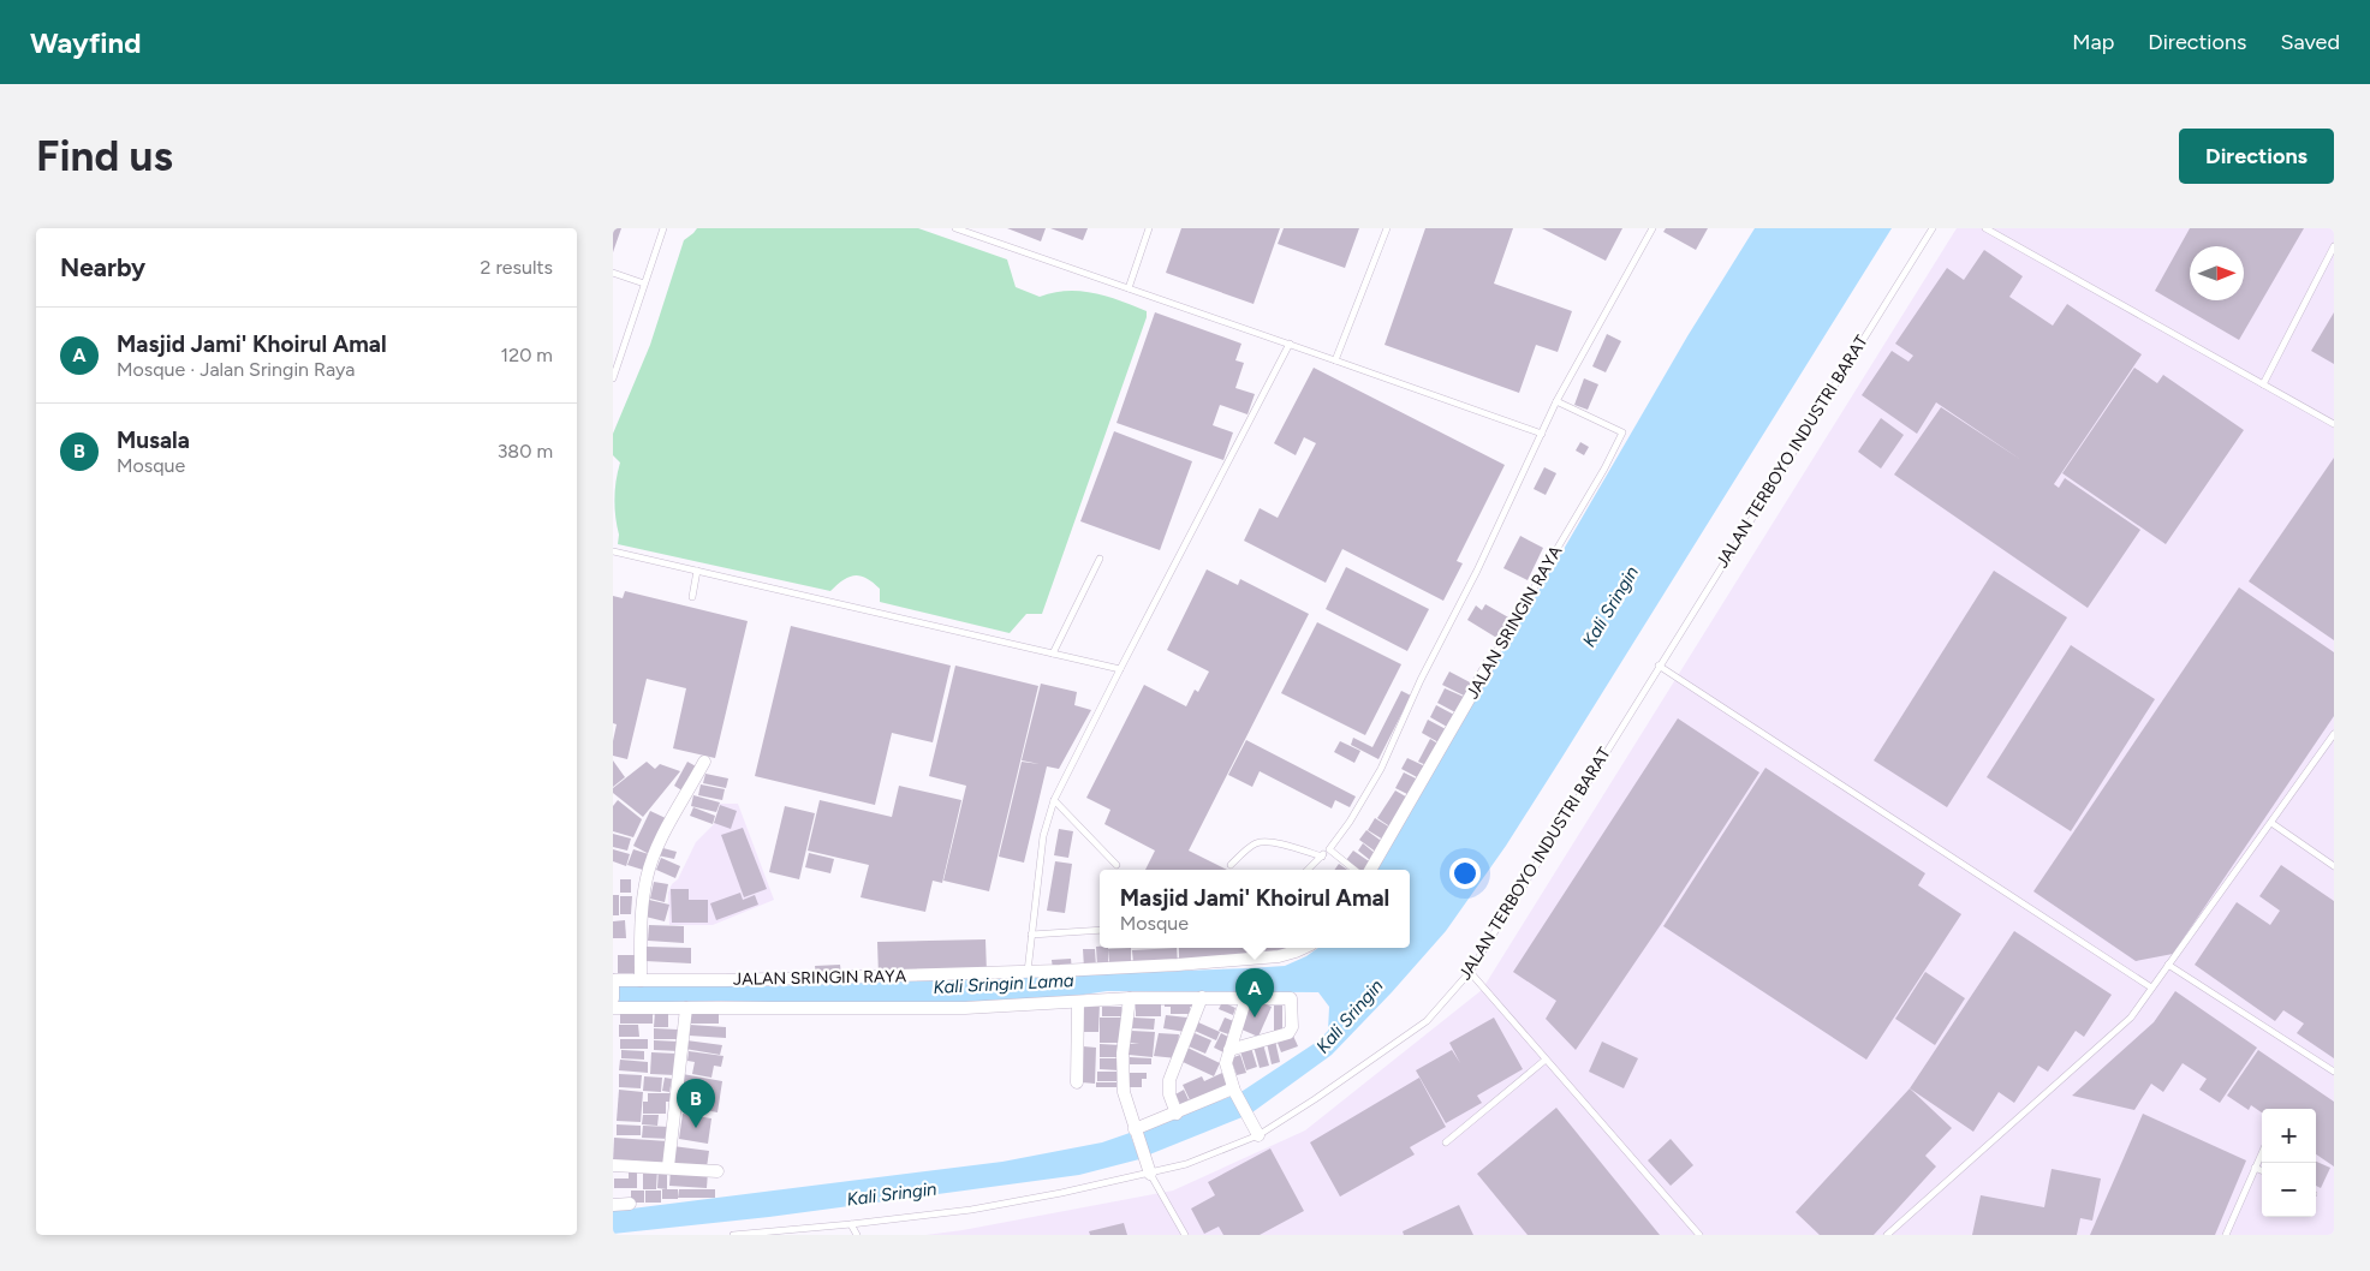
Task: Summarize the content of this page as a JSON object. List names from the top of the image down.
{
  "streets": {
    "street": ["JALAN SRINGIN RAYA"],
    "lane": ["JALAN TERBOYO INDUSTRI BARAT"]
  },
  "water": ["Kali Sringin", "Kali Sringin Lama"],
  "north": "right",
  "page": {
    "header": "Wayfind",
    "nav": ["Map", "Directions", "Saved"],
    "buttons": "Directions",
    "title": "Find us",
    "heading": ["Nearby", "2 results"],
    "list": [
      {
        "mark": "A",
        "name": "Masjid Jami' Khoirul Amal",
        "note": "Mosque · Jalan Sringin Raya",
        "value": "120 m"
      },
      {
        "mark": "B",
        "name": "Musala",
        "note": "Mosque",
        "value": "380 m"
      }
    ],
    "popup": ["Masjid Jami' Khoirul Amal", "Mosque"],
    "pins": ["A", "B"],
    "map_buttons": ["+", "−"]
  }
}
